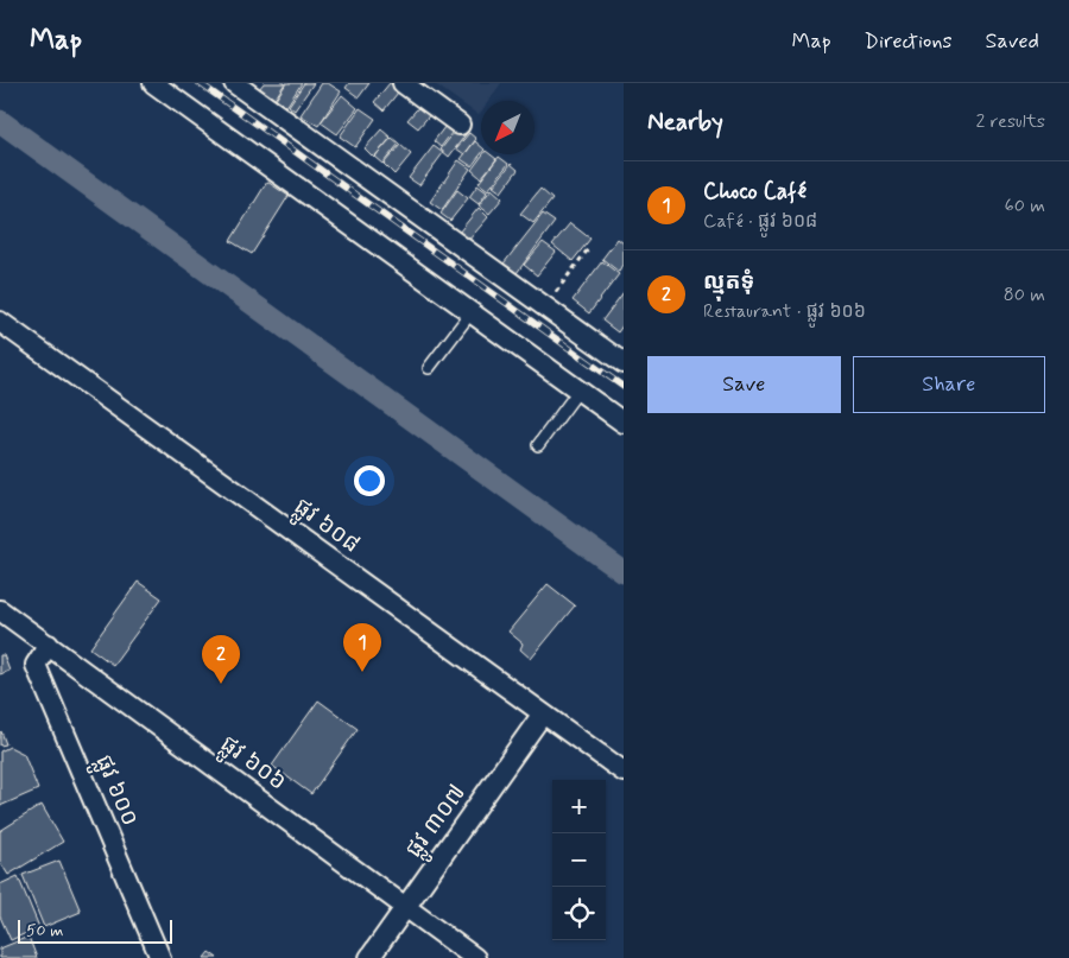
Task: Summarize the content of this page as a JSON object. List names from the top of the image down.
{
  "streets": {
    "street": [
      "ផ្លូវ ៦០៨",
      "ផ្លូវ ៦០៦",
      "ផ្លូវ ៦០០",
      "ផ្លូវ ៣០៧"
    ]
  },
  "crossings": [
    ["ផ្លូវ ៦០៨", "ផ្លូវ ៣០៧"],
    ["ផ្លូវ ៦០៦", "ផ្លូវ ៦០០"],
    ["ផ្លូវ ៦០៦", "ផ្លូវ ៣០៧"]
  ],
  "scale_bar": "50 m",
  "north": "bottom left",
  "page": {
    "header": "Map",
    "nav": ["Map", "Directions", "Saved"],
    "heading": ["Nearby", "2 results"],
    "list": [
      {
        "mark": "1",
        "name": "Choco Café",
        "note": "Café · ផ្លូវ ៦០៨",
        "value": "60 m"
      },
      {
        "mark": "2",
        "name": "ល្មុតទុំ",
        "note": "Restaurant · ផ្លូវ ៦០៦",
        "value": "80 m"
      }
    ],
    "buttons": ["Save", "Share"],
    "pins": ["1", "2"],
    "map_buttons": ["+", "−"],
    "scale": "50 m"
  }
}
